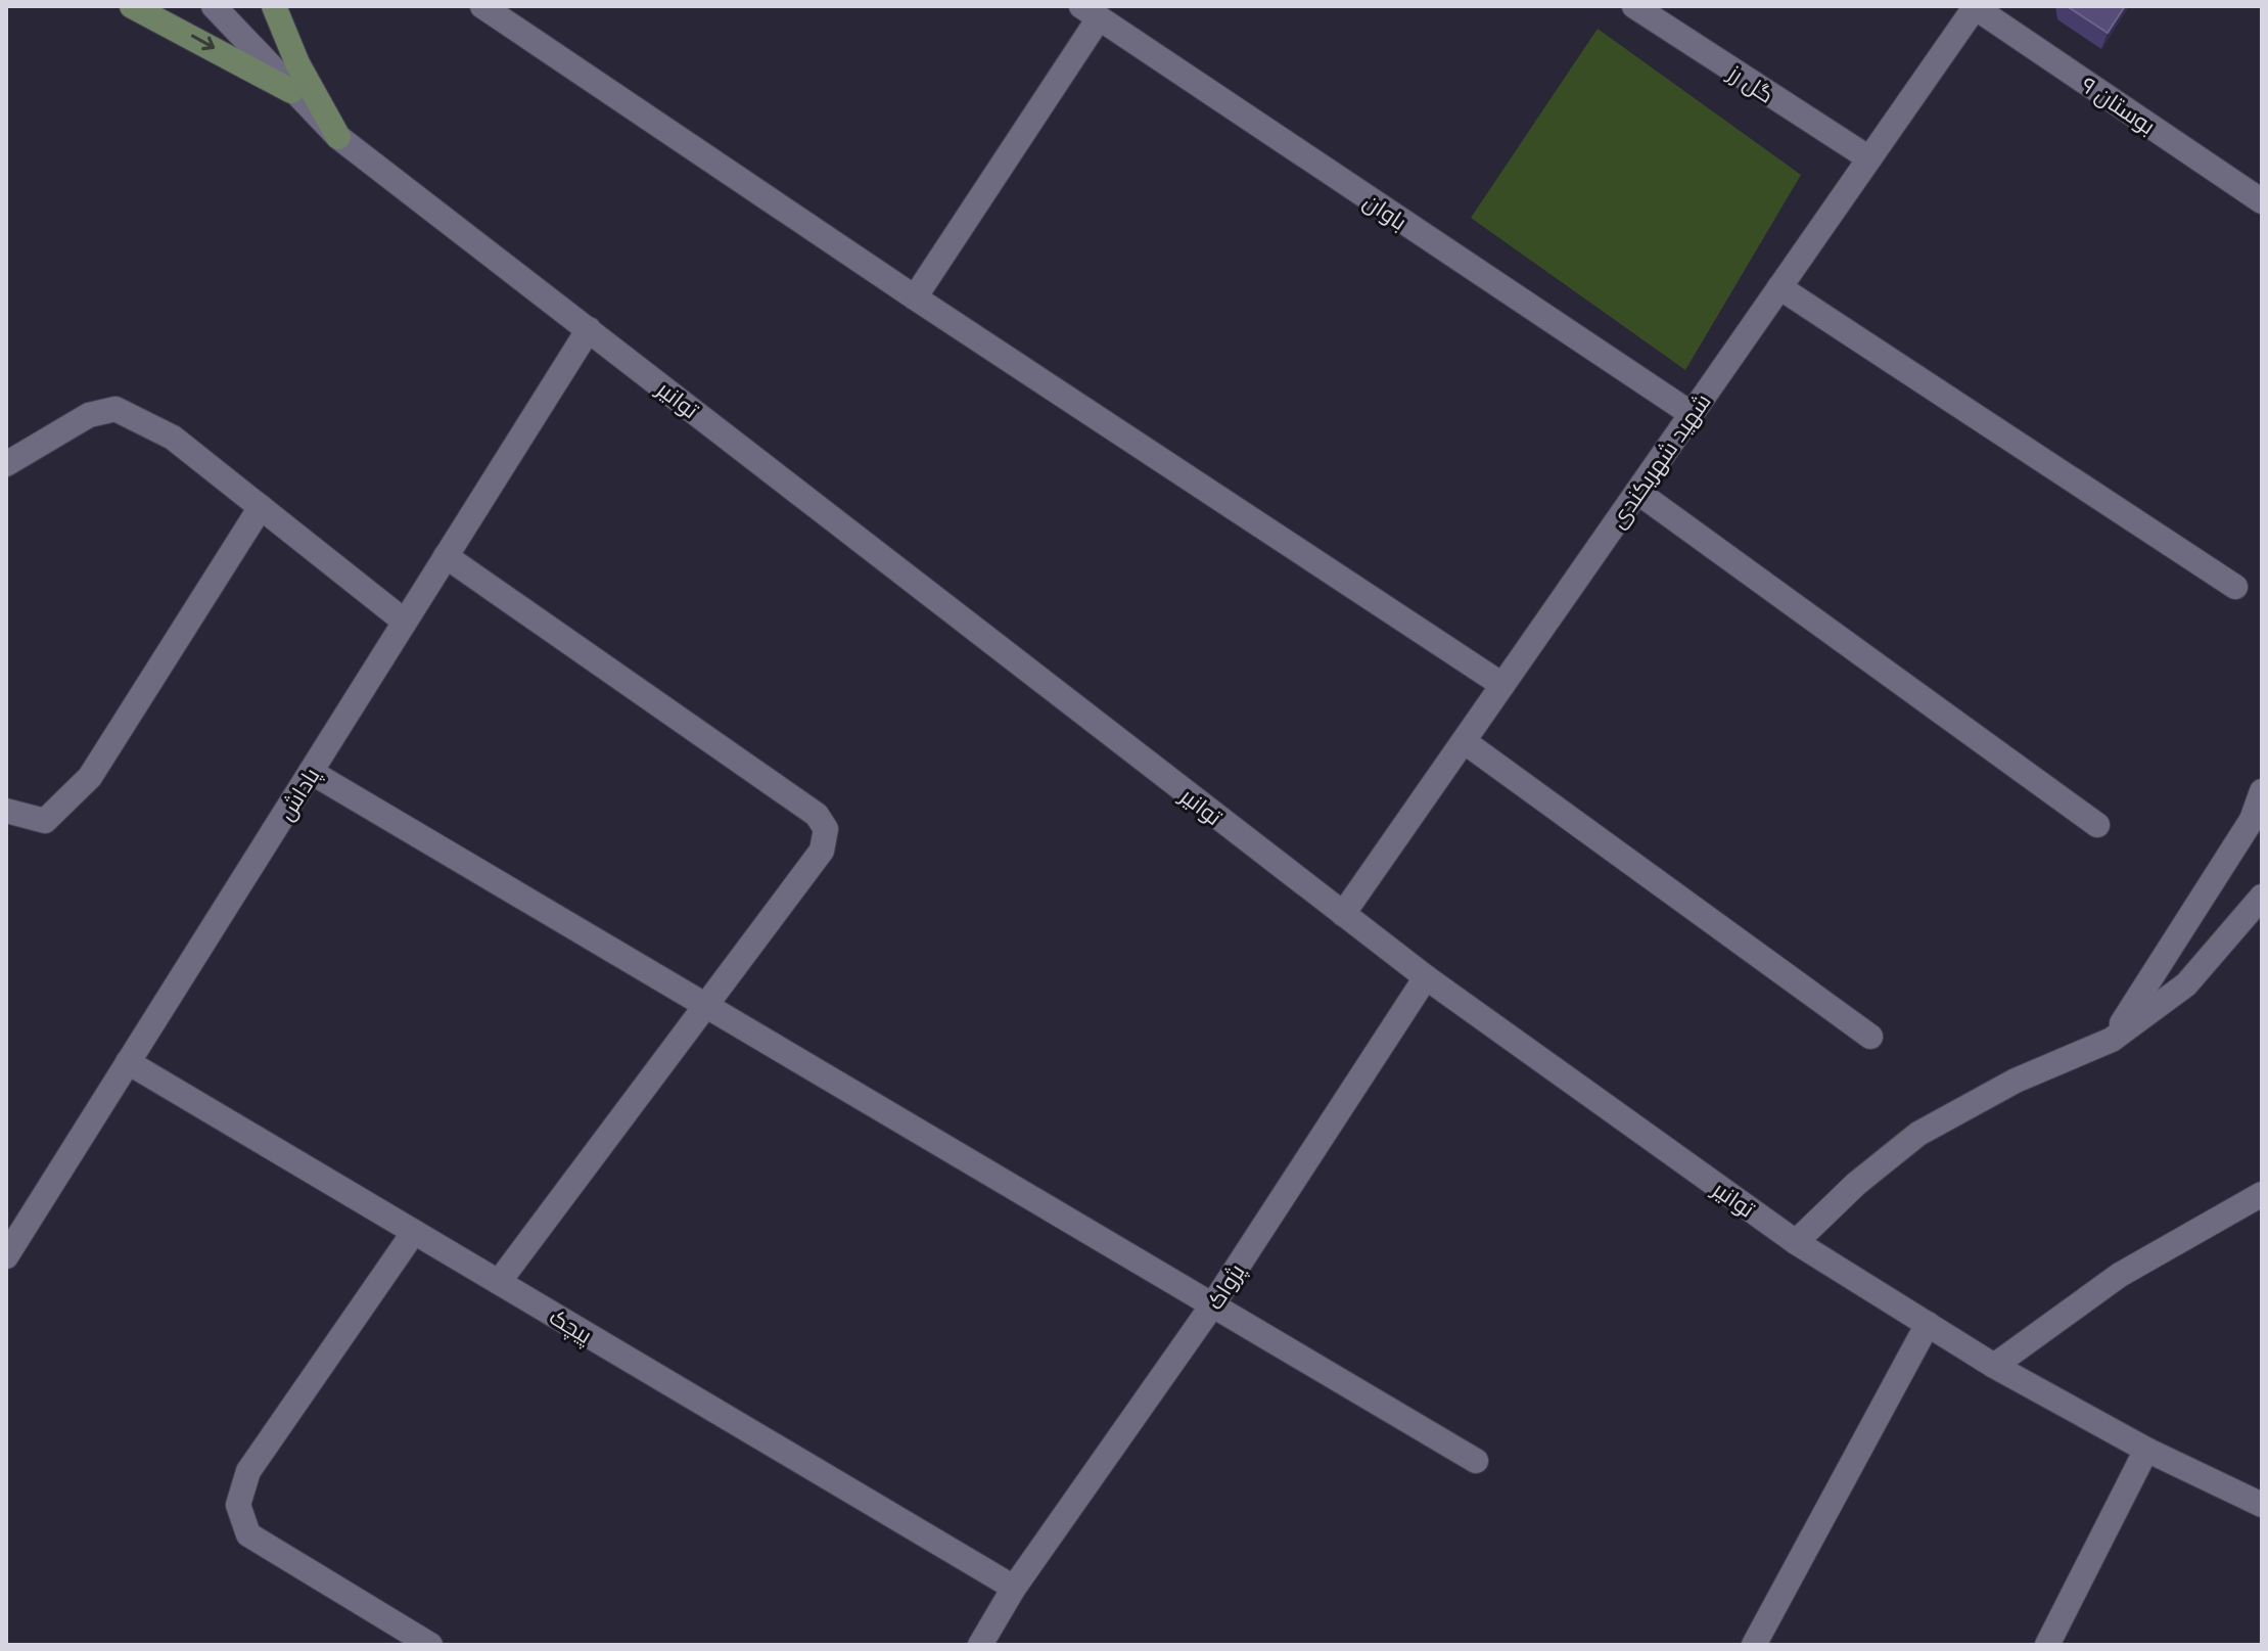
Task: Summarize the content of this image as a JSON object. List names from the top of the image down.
{
  "streets": {
    "street": [
      "گل رز",
      "بوستان ۹",
      "باوان",
      "توانیر",
      "شهید شهریکندی",
      "پاداش",
      "پژواک",
      "پیچک"
    ]
  },
  "crossings": [
    ["گل رز", "شهید شهریکندی"],
    ["بوستان ۹", "شهید شهریکندی"],
    ["باوان", "شهید شهریکندی"],
    ["توانیر", "شهید شهریکندی"],
    ["توانیر", "پاداش"],
    ["توانیر", "پژواک"],
    ["پاداش", "پیچک"],
    ["پژواک", "پیچک"]
  ]
}
